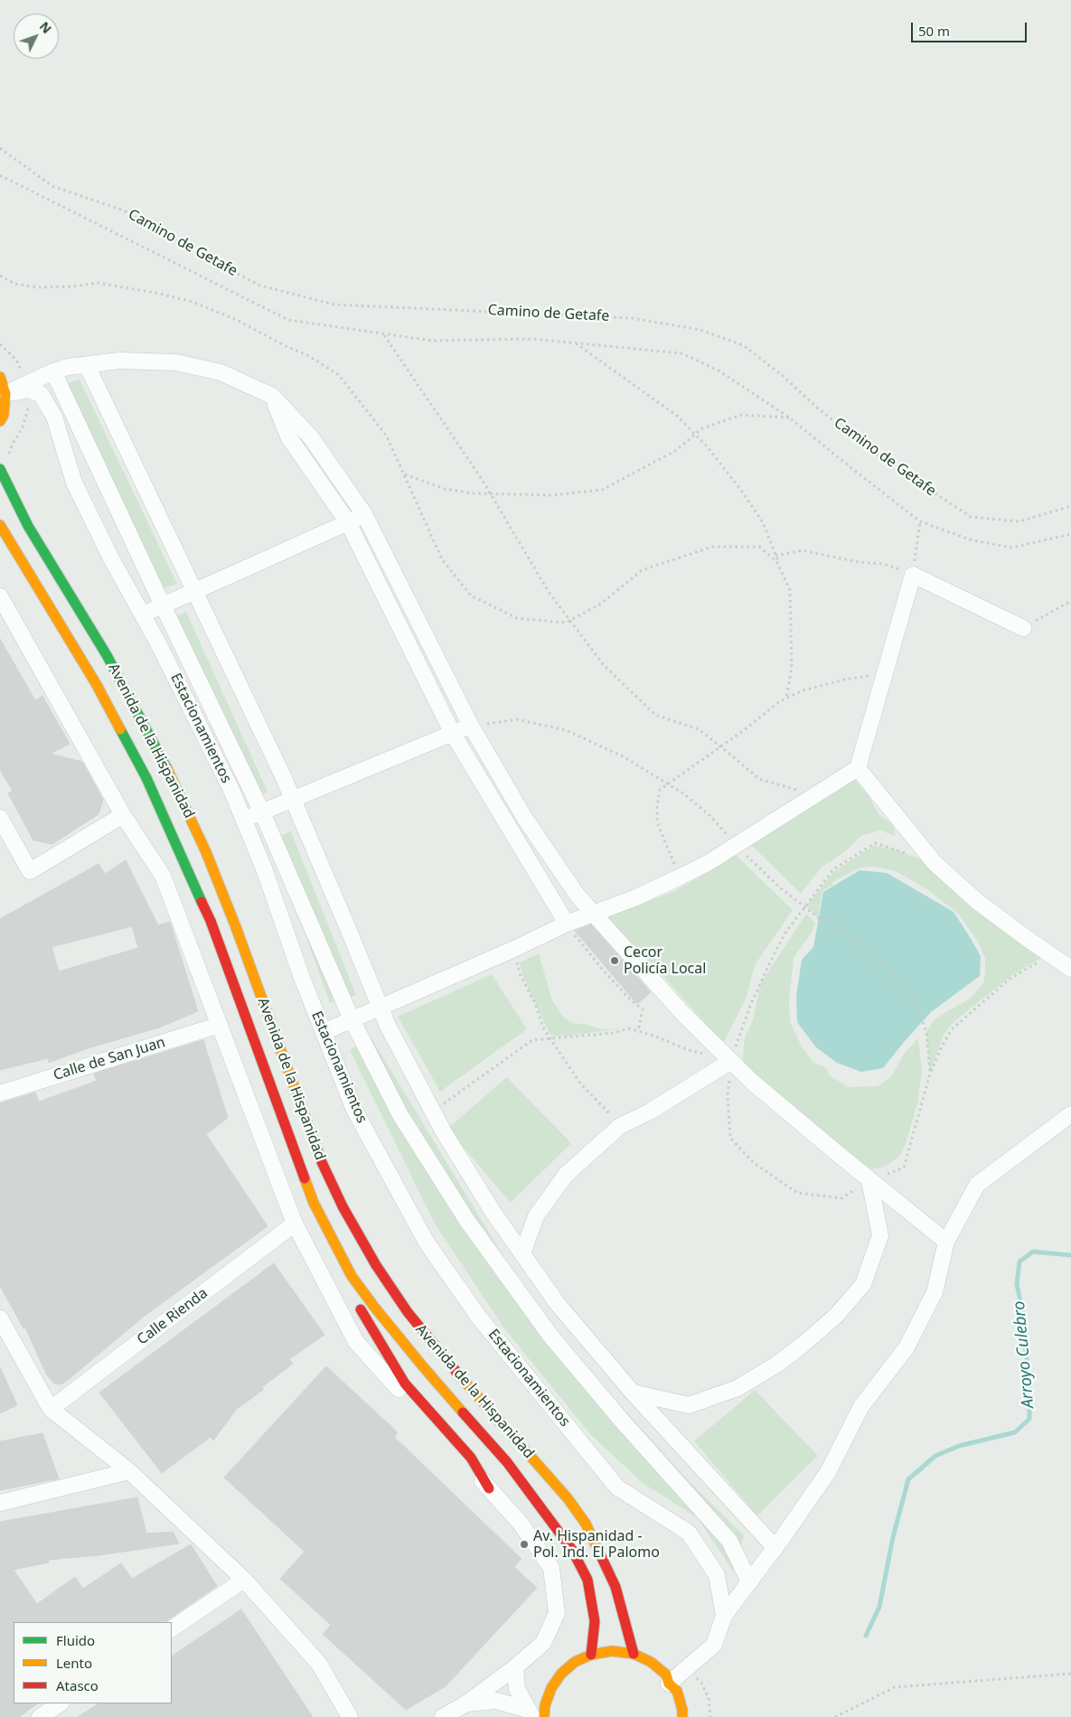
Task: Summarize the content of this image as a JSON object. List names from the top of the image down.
{
  "streets": {
    "main road": ["Avenida de la Hispanidad"],
    "street": ["Estacionamientos", "Calle de San Juan", "Calle Rienda"],
    "path": ["Camino de Getafe"]
  },
  "water": ["Arroyo Culebro"],
  "places": ["Cecor Policía Local", "Av. Hispanidad - Pol. Ind. El Palomo"],
  "legend": ["Fluido", "Lento", "Atasco"],
  "scale_bar": "50 m",
  "north": "top right"
}
